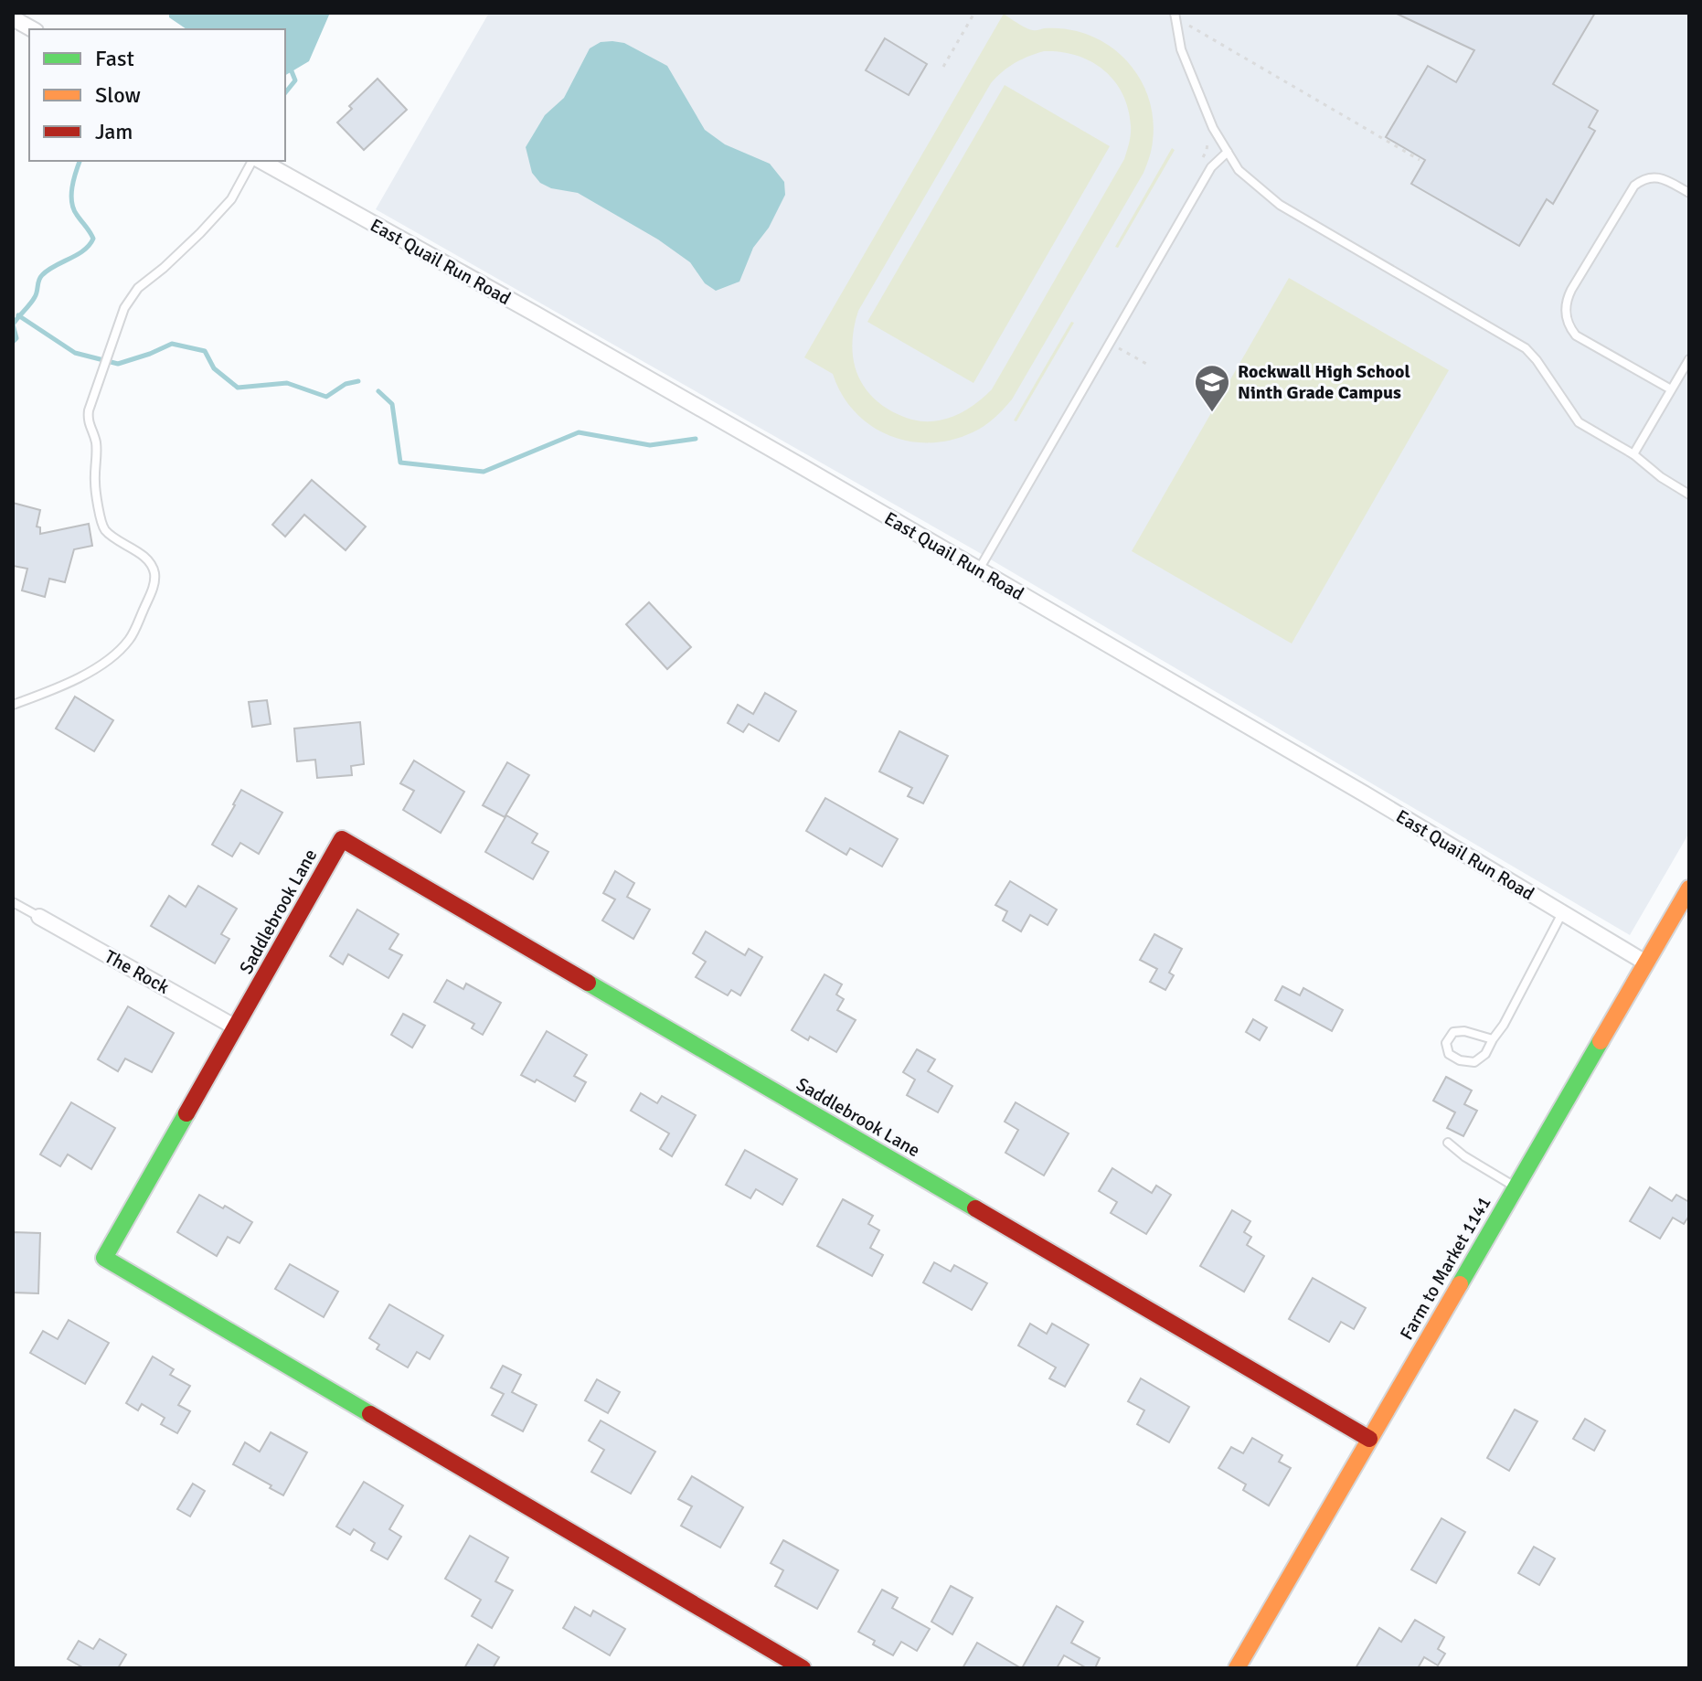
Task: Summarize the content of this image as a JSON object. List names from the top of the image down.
{
  "streets": {
    "street": [
      "East Quail Run Road",
      "Saddlebrook Lane",
      "The Rock",
      "Farm to Market 1141"
    ]
  },
  "crossings": [
    ["East Quail Run Road", "Farm to Market 1141"],
    ["Saddlebrook Lane", "The Rock"],
    ["Saddlebrook Lane", "Farm to Market 1141"]
  ],
  "places": {
    "school or university": ["Rockwall High School Ninth Grade Campus"]
  },
  "legend": ["Fast", "Slow", "Jam"]
}
